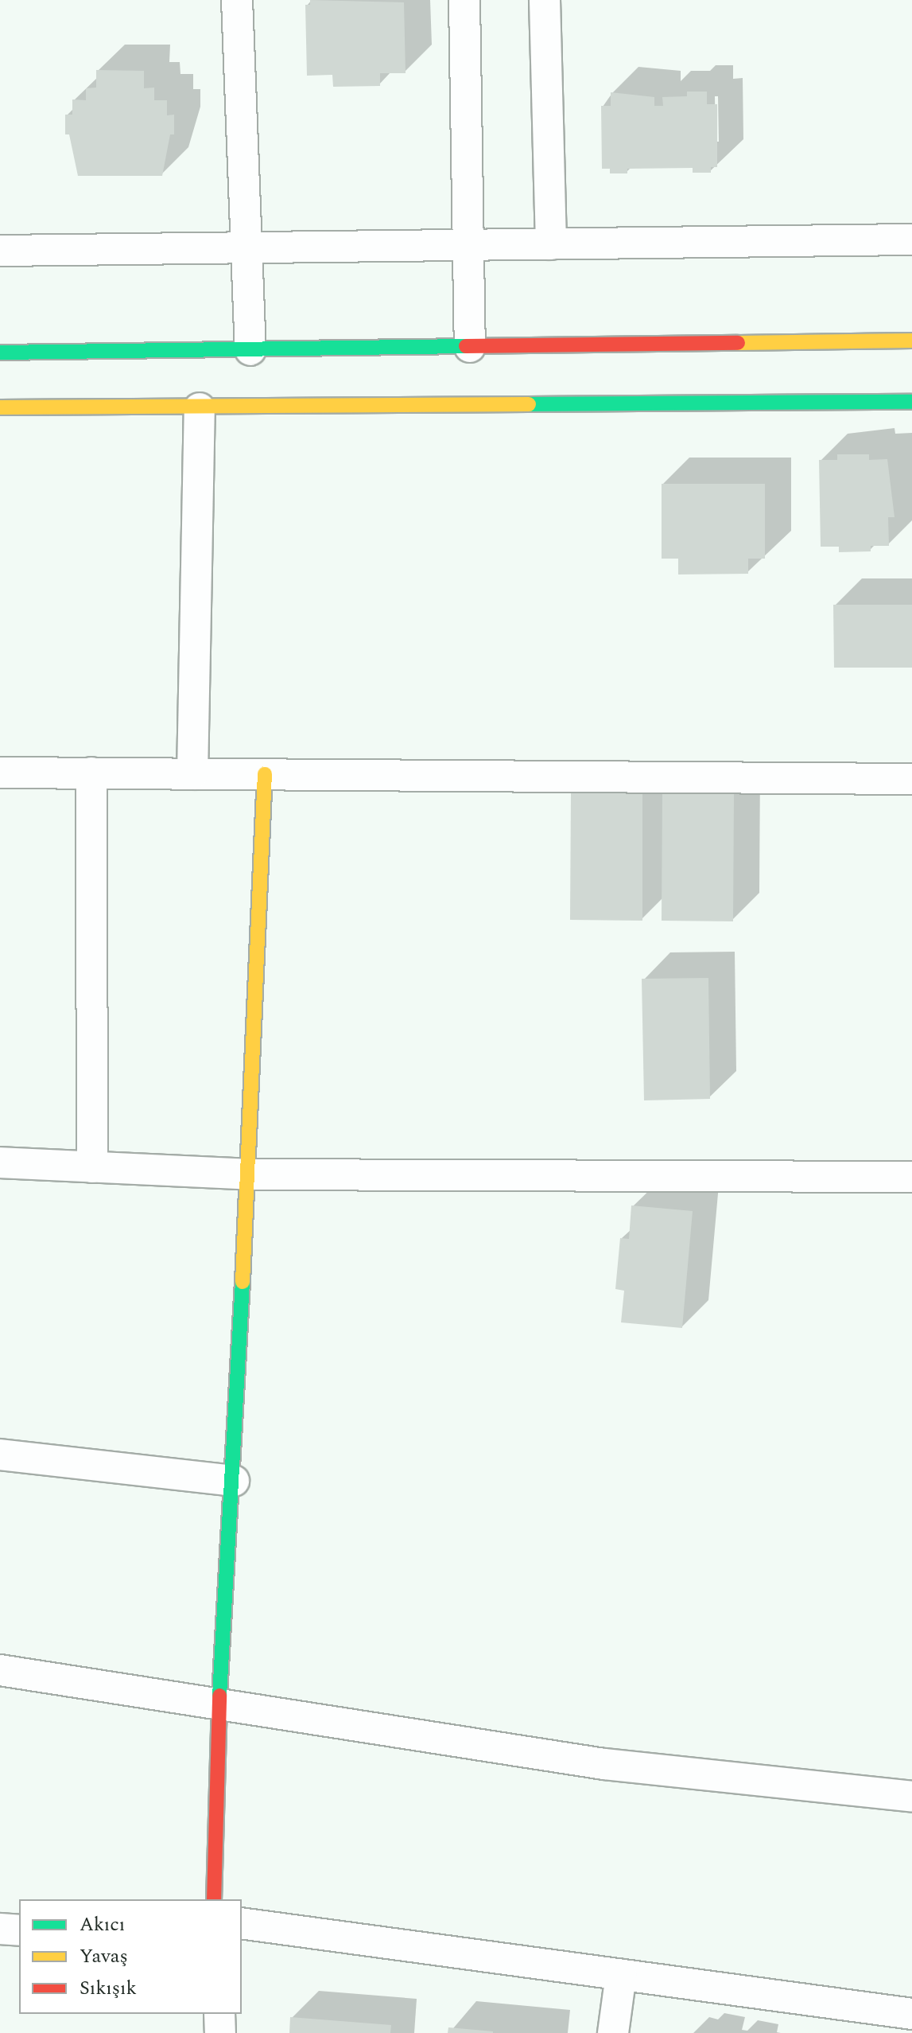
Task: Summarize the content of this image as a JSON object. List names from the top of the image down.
{
  "legend": ["Akıcı", "Yavaş", "Sıkışık"]
}
